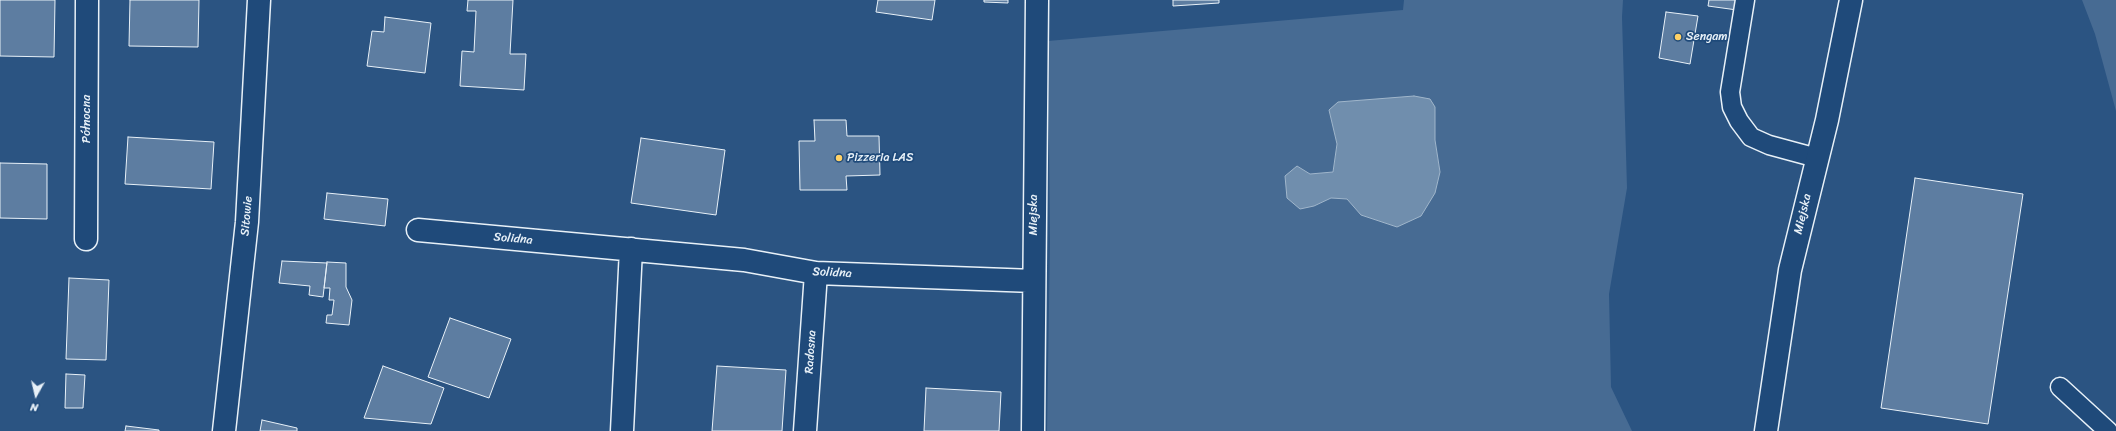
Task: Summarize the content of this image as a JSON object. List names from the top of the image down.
{
  "streets": {
    "street": [
      "Północna",
      "Miejska",
      "Sitowie",
      "Solidna",
      "Radosna"
    ]
  },
  "crossings": [
    ["Miejska", "Solidna"],
    ["Solidna", "Radosna"]
  ],
  "places": ["Sengam", "Pizzeria LAS"],
  "north": "bottom"
}
